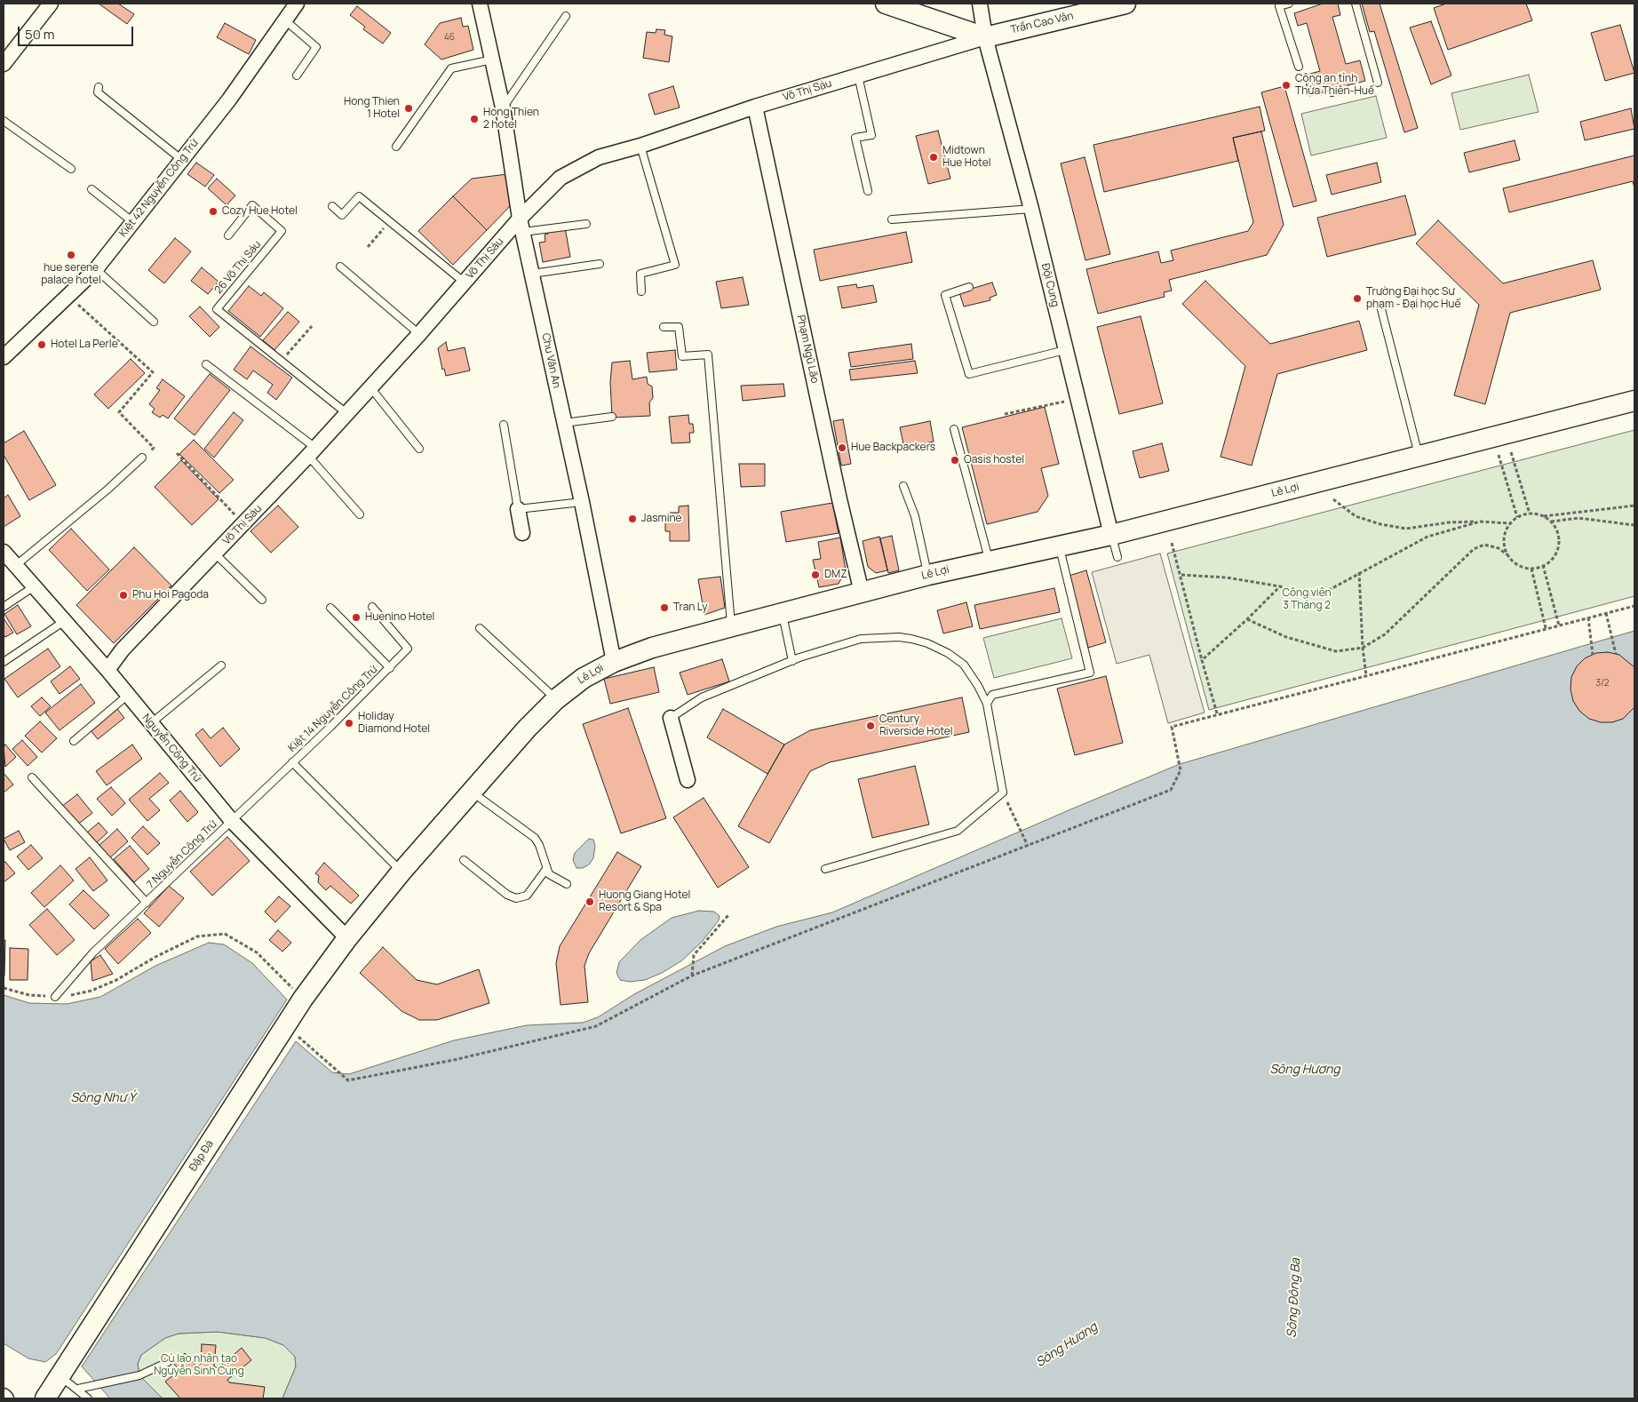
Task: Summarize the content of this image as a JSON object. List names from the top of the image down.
{
  "streets": {
    "main road": ["Trần Cao Vân", "Lê Lợi", "Đập Đá"],
    "street": [
      "Võ Thị Sáu",
      "Kiệt 42 Nguyễn Công Trứ",
      "Đội Cung",
      "Phạm Ngũ Lão",
      "Chu Văn An",
      "Nguyễn Công Trứ"
    ],
    "lane": ["26 Võ Thị Sáu", "Kiệt 14 Nguyễn Công Trứ", "7 Nguyễn Công Trứ"]
  },
  "crossings": [
    ["Trần Cao Vân", "Võ Thị Sáu"],
    ["Trần Cao Vân", "Đội Cung"],
    ["Võ Thị Sáu", "26 Võ Thị Sáu"],
    ["Võ Thị Sáu", "Đội Cung"],
    ["Võ Thị Sáu", "Phạm Ngũ Lão"],
    ["Võ Thị Sáu", "Chu Văn An"],
    ["Võ Thị Sáu", "Nguyễn Công Trứ"],
    ["Đội Cung", "Lê Lợi"],
    ["Phạm Ngũ Lão", "Lê Lợi"],
    ["Chu Văn An", "Lê Lợi"],
    ["Lê Lợi", "Nguyễn Công Trứ"],
    ["Lê Lợi", "Đập Đá"],
    ["Kiệt 14 Nguyễn Công Trứ", "Nguyễn Công Trứ"],
    ["Kiệt 14 Nguyễn Công Trứ", "7 Nguyễn Công Trứ"],
    ["Nguyễn Công Trứ", "7 Nguyễn Công Trứ"],
    ["Nguyễn Công Trứ", "Đập Đá"]
  ],
  "water": ["Sông Hương", "Sông Như Ý", "Sông Đông Ba"],
  "parks": ["Công viên 3 Tháng 2", "Cù lao nhân tạo Nguyễn Sinh Cung"],
  "places": [
    "Công an tỉnh Thừa Thiên-Huế",
    "Hong Thien 1 Hotel",
    "Hong Thien 2 hotel",
    "Midtown Hue Hotel",
    "Cozy Hue Hotel",
    "hue serene palace hotel",
    "Trường Đại học Sư phạm - Đại học Huế",
    "Hotel La Perle",
    "Hue Backpackers",
    "Oasis hostel",
    "Jasmine",
    "DMZ",
    "Phu Hoi Pagoda",
    "Tran Ly",
    "Huenino Hotel",
    "Holiday Diamond Hotel",
    "Century Riverside Hotel",
    "Huong Giang Hotel Resort & Spa"
  ],
  "house_numbers": ["46", "3/2"],
  "scale_bar": "50 m"
}
